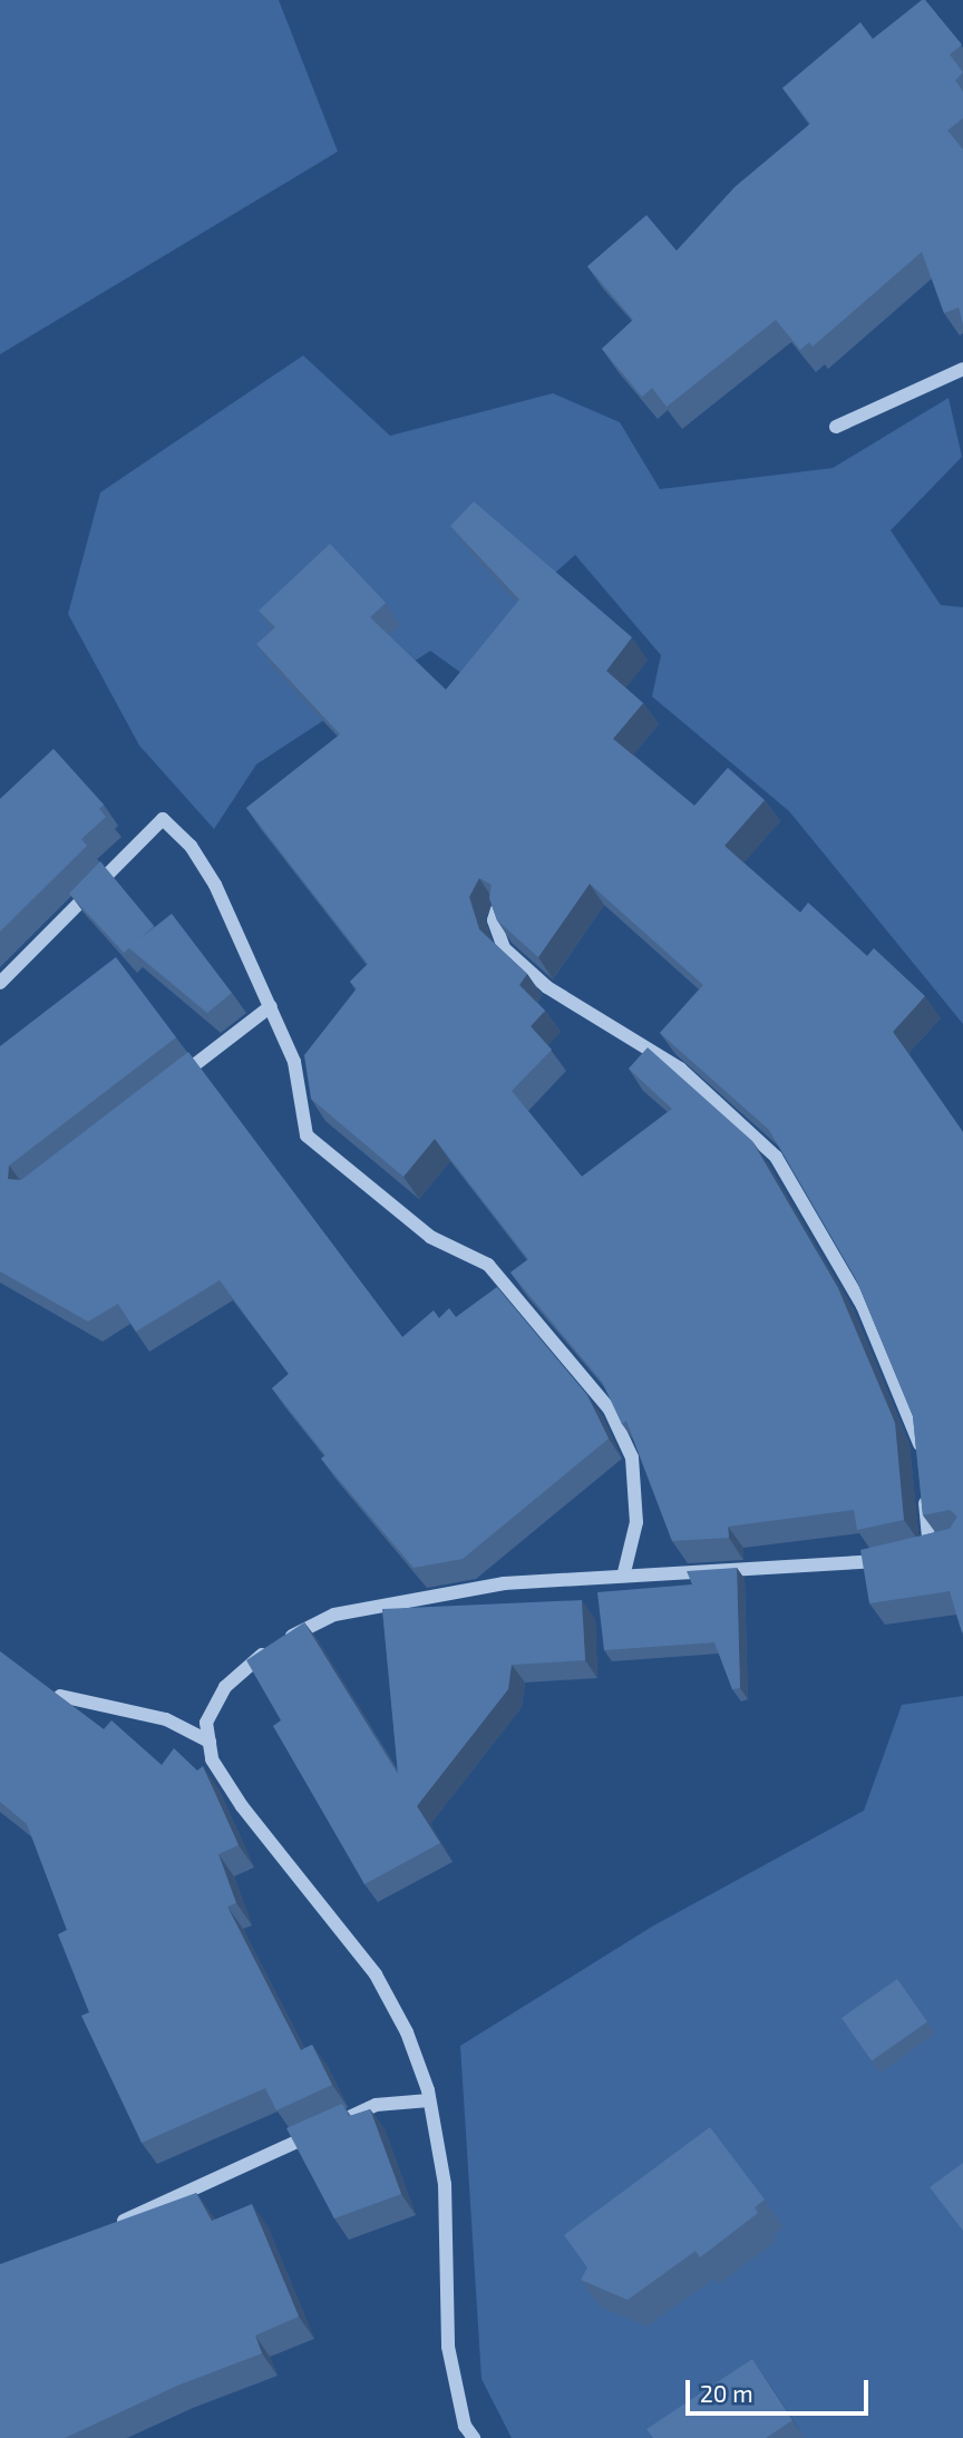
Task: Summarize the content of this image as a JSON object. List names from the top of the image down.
{
  "scale_bar": "20 m"
}
